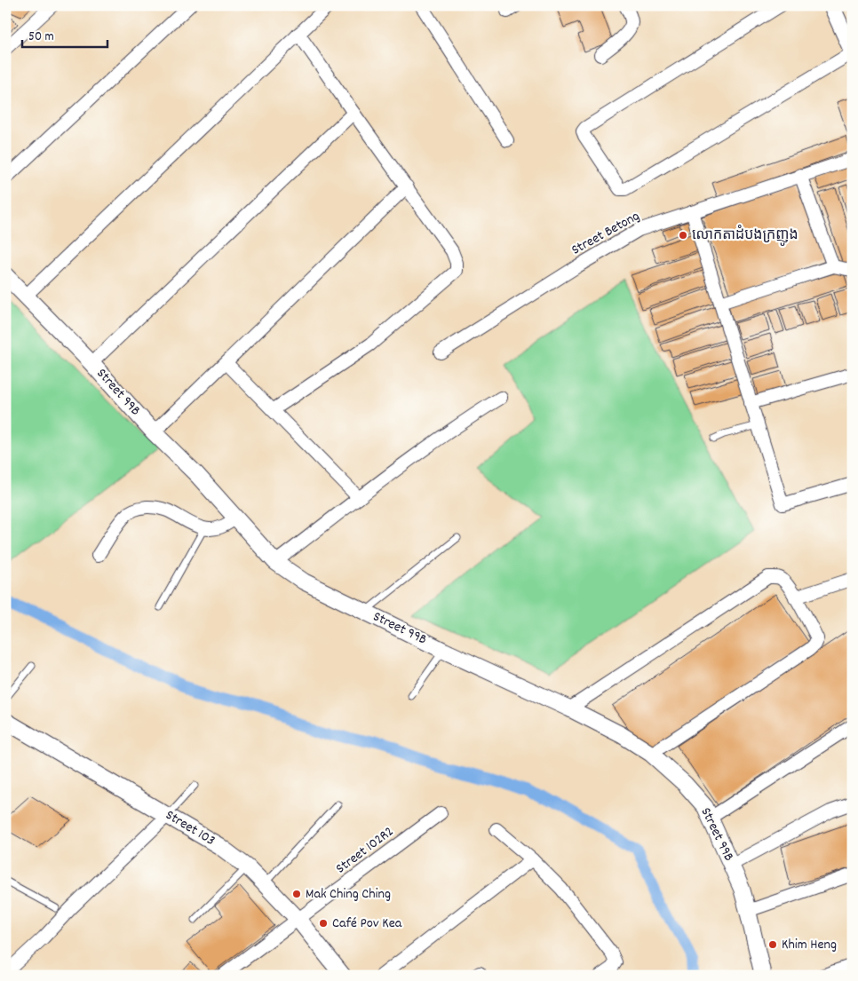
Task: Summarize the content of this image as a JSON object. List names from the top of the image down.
{
  "streets": {
    "street": [
      "Street Betong",
      "Street 99B",
      "Street 103",
      "Street 102R2"
    ]
  },
  "crossings": [
    ["Street 103", "Street 102R2"]
  ],
  "places": [
    "លោកតាដំបងក្រញូង",
    "Mak Ching Ching",
    "Café Pov Kea",
    "Khim Heng"
  ],
  "scale_bar": "50 m"
}
